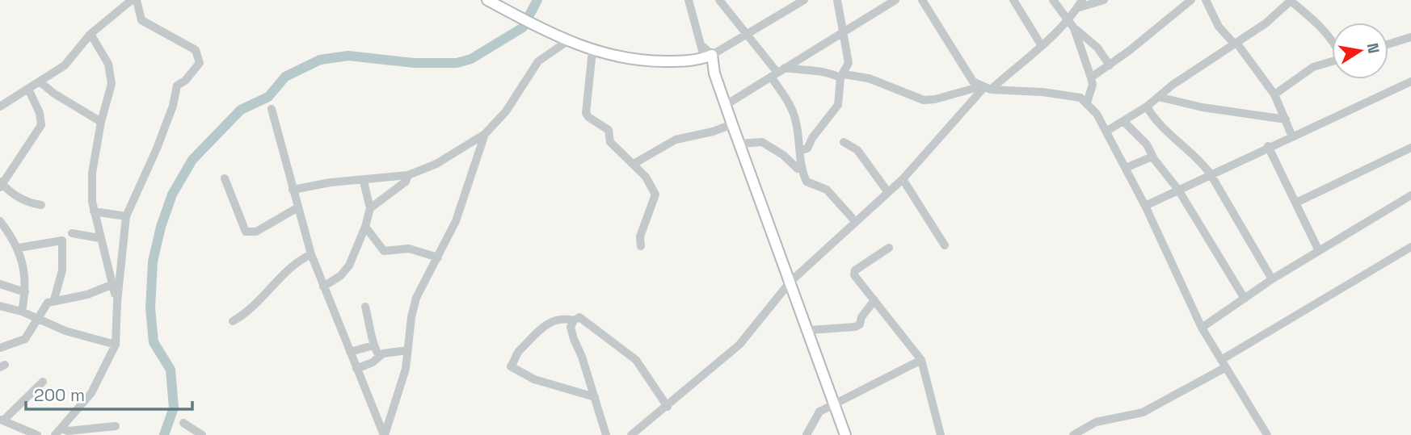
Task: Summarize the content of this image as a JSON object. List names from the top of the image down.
{
  "scale_bar": "200 m",
  "north": "right"
}
